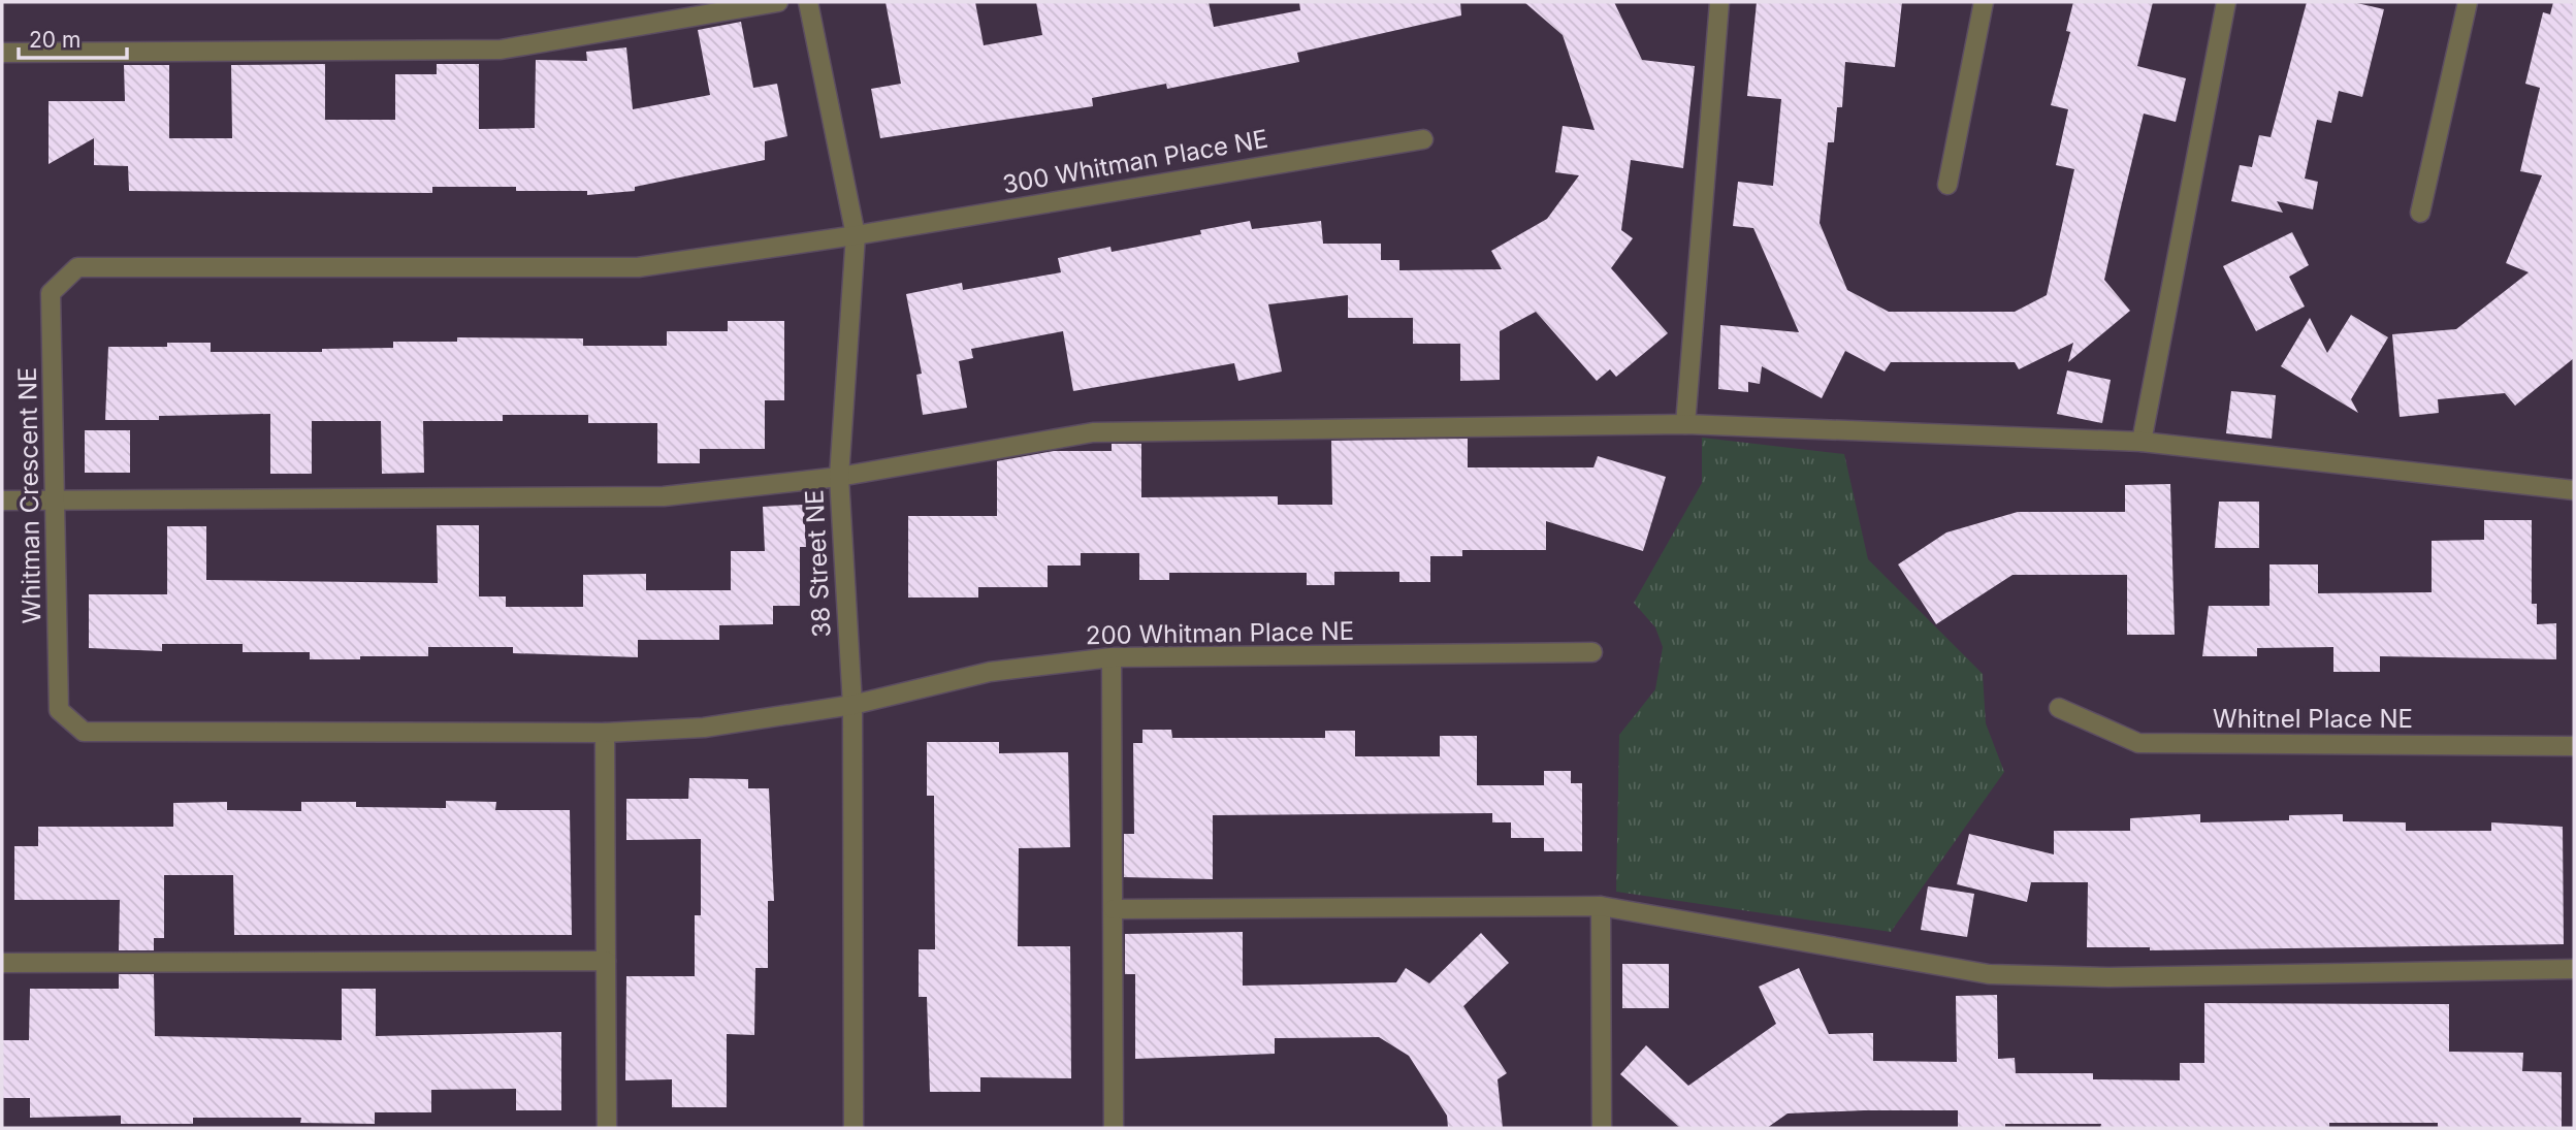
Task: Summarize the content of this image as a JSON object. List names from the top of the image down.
{
  "streets": {
    "street": [
      "300 Whitman Place NE",
      "Whitman Crescent NE",
      "38 Street NE",
      "200 Whitman Place NE",
      "Whitnel Place NE"
    ]
  },
  "crossings": [
    ["300 Whitman Place NE", "Whitman Crescent NE"],
    ["300 Whitman Place NE", "38 Street NE"],
    ["Whitman Crescent NE", "38 Street NE"],
    ["Whitman Crescent NE", "200 Whitman Place NE"],
    ["38 Street NE", "200 Whitman Place NE"]
  ],
  "scale_bar": "20 m"
}
